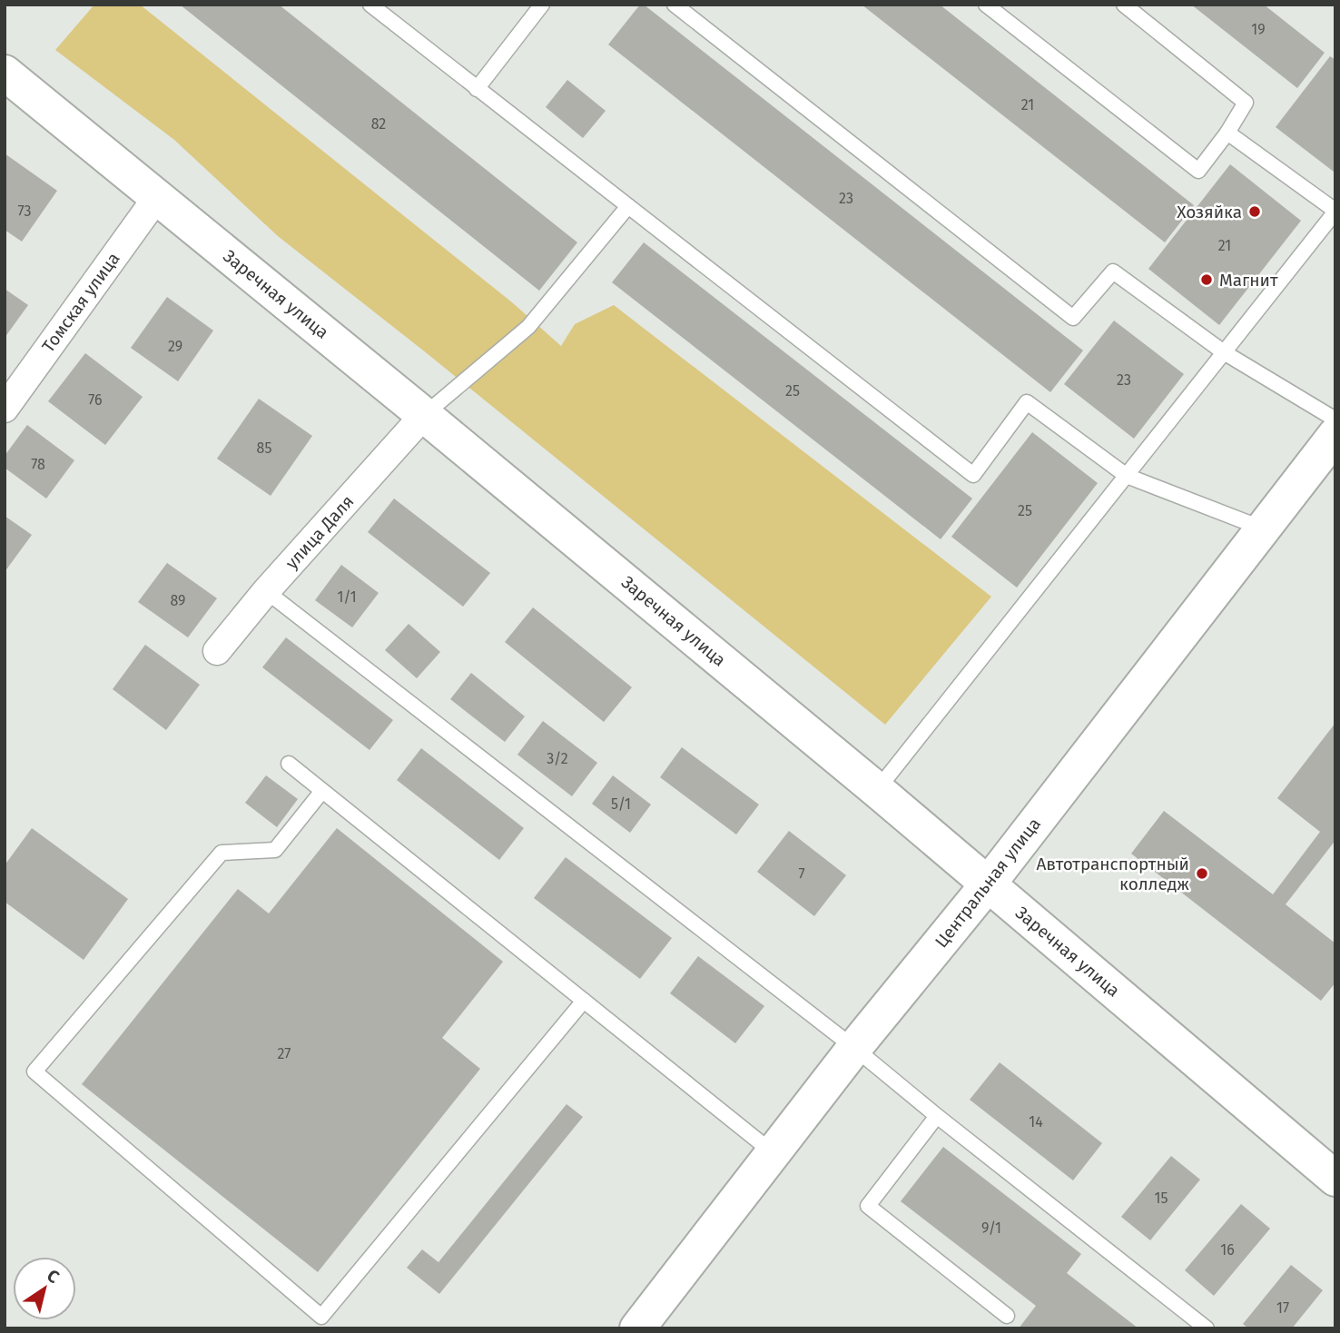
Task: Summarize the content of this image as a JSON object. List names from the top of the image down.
{
  "streets": {
    "street": [
      "Заречная улица",
      "Томская улица",
      "улица Даля",
      "Центральная улица"
    ]
  },
  "crossings": [
    ["Заречная улица", "Томская улица"],
    ["Заречная улица", "улица Даля"],
    ["Заречная улица", "Центральная улица"]
  ],
  "places": ["Хозяйка", "Магнит", "Автотранспортный колледж"],
  "house_numbers": [
    "19",
    "21",
    "82",
    "23",
    "73",
    "21",
    "29",
    "23",
    "25",
    "76",
    "85",
    "78",
    "25",
    "1/1",
    "89",
    "3/2",
    "5/1",
    "7",
    "27",
    "14",
    "15",
    "9/1",
    "16",
    "17"
  ],
  "north": "top right"
}
